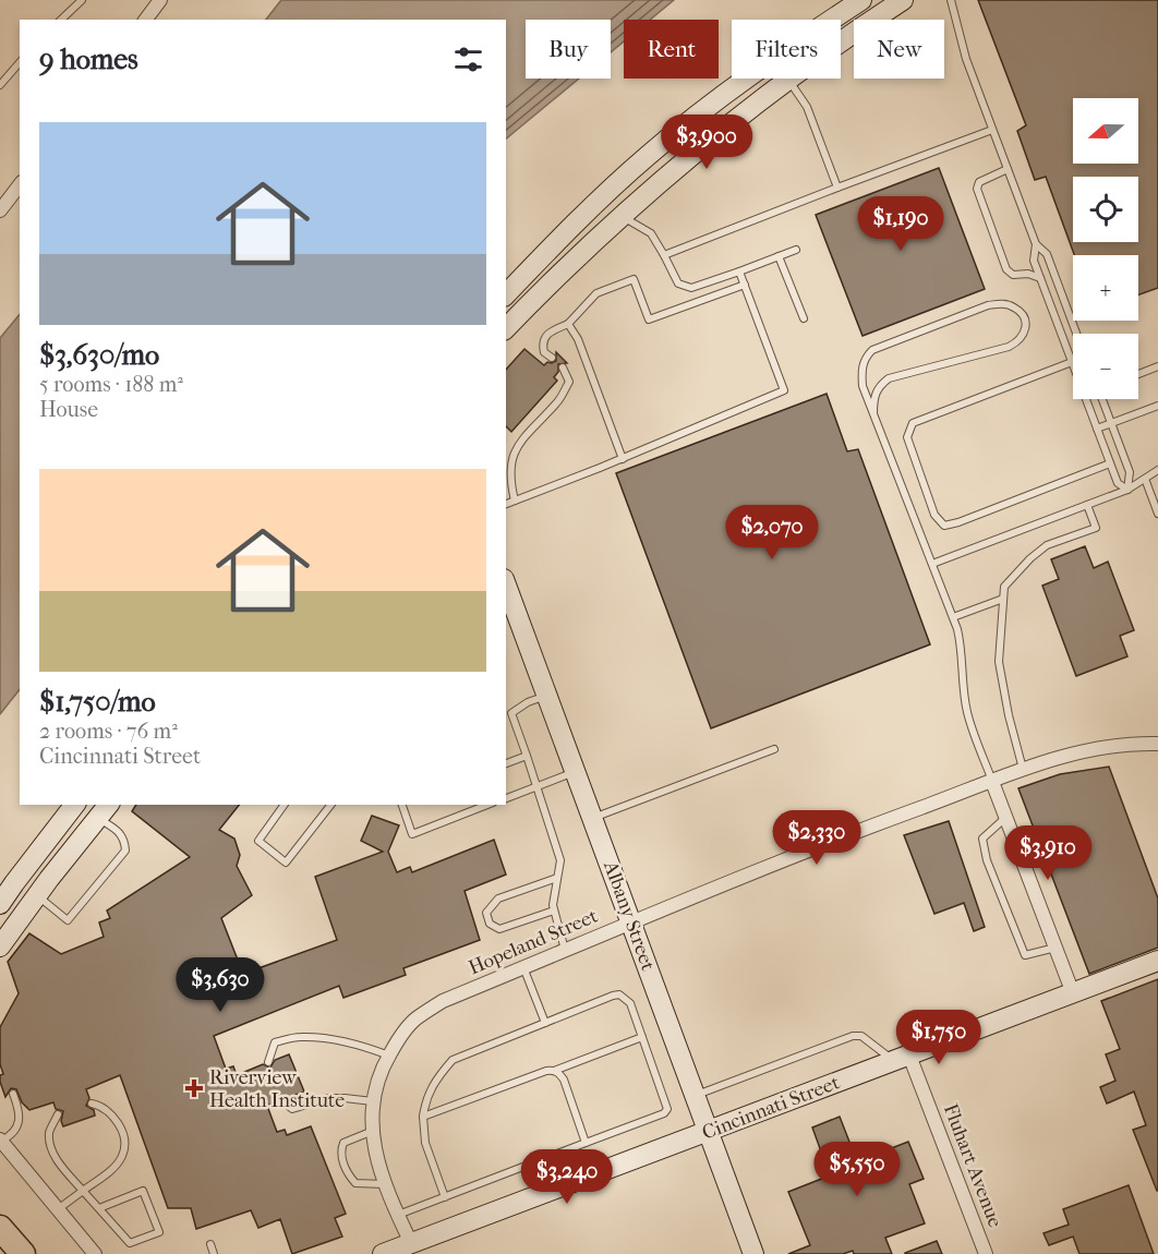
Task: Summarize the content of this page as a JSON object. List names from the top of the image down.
{
  "streets": {
    "street": [
      "Albany Street",
      "Hopeland Street",
      "Cincinnati Street",
      "Fluhart Avenue"
    ]
  },
  "crossings": [
    ["Albany Street", "Hopeland Street"],
    ["Albany Street", "Cincinnati Street"],
    ["Hopeland Street", "Cincinnati Street"],
    ["Cincinnati Street", "Fluhart Avenue"]
  ],
  "places": {
    "health": ["Riverview Health Institute"]
  },
  "north": "left",
  "page": {
    "chip": [
      "Buy",
      "Rent",
      "Filters",
      "New"
    ],
    "heading": "9 homes",
    "map_buttons": ["+", "−"],
    "list": [
      {
        "name": "$3,630/mo",
        "note": "5 rooms · 188 m² · House"
      },
      {
        "name": "$1,750/mo",
        "note": "2 rooms · 76 m² · Cincinnati Street"
      }
    ],
    "price": [
      "$3,900",
      "$1,190",
      "$2,070",
      "$2,330",
      "$3,910",
      "$3,630",
      "$1,750",
      "$5,550",
      "$3,240"
    ]
  }
}
